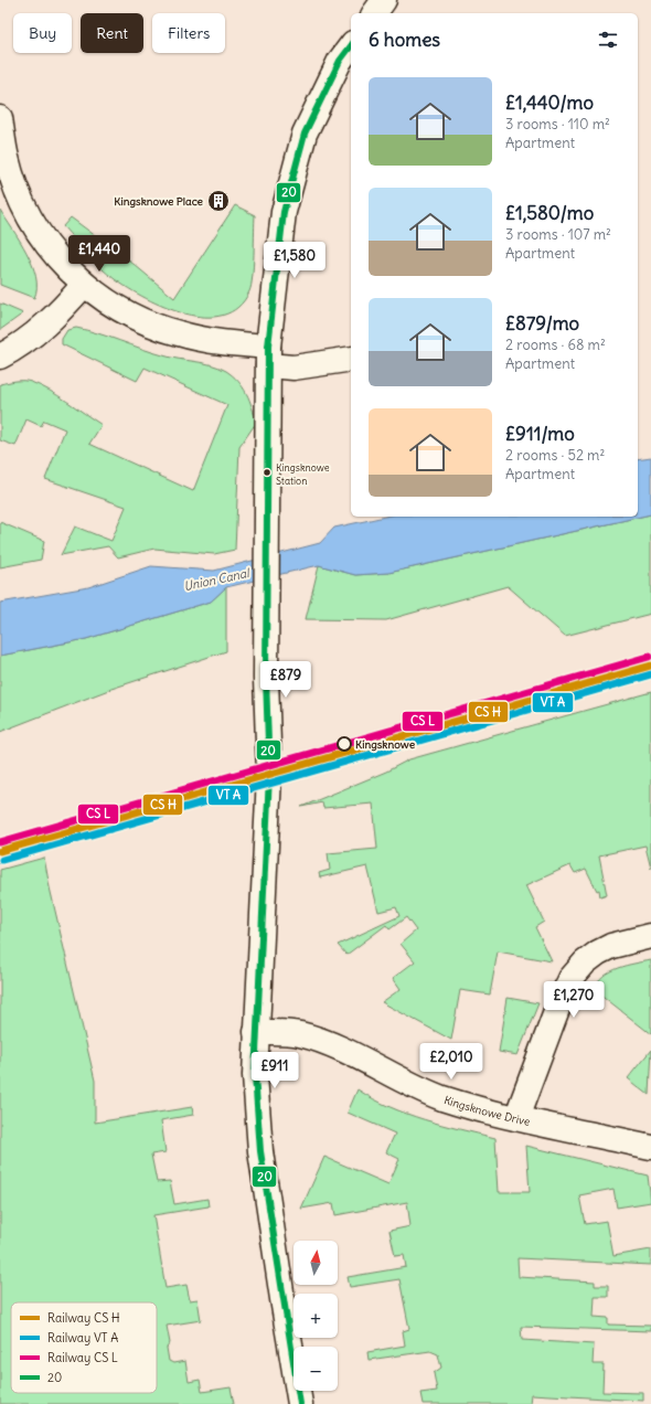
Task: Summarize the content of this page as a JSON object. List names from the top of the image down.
{
  "streets": {
    "street": ["Kingsknowe Drive"]
  },
  "water": ["Union Canal"],
  "places": {
    "building": ["Kingsknowe Place"],
    "other": ["Kingsknowe Station", "Kingsknowe"]
  },
  "lines": ["transit line 20"],
  "legend": [
    "Railway CS H",
    "Railway VT A",
    "Railway CS L",
    "20"
  ],
  "north": "top",
  "page": {
    "chip": ["Buy", "Rent", "Filters"],
    "heading": "6 homes",
    "list": [
      {
        "name": "£1,440/mo",
        "note": "3 rooms · 110 m² · Apartment"
      },
      {
        "name": "£1,580/mo",
        "note": "3 rooms · 107 m² · Apartment"
      },
      {
        "name": "£879/mo",
        "note": "2 rooms · 68 m² · Apartment"
      },
      {
        "name": "£911/mo",
        "note": "2 rooms · 52 m² · Apartment"
      }
    ],
    "price": [
      "£1,440",
      "£1,580",
      "£879",
      "£1,270",
      "£2,010",
      "£911"
    ],
    "map_buttons": ["+", "−"]
  }
}
